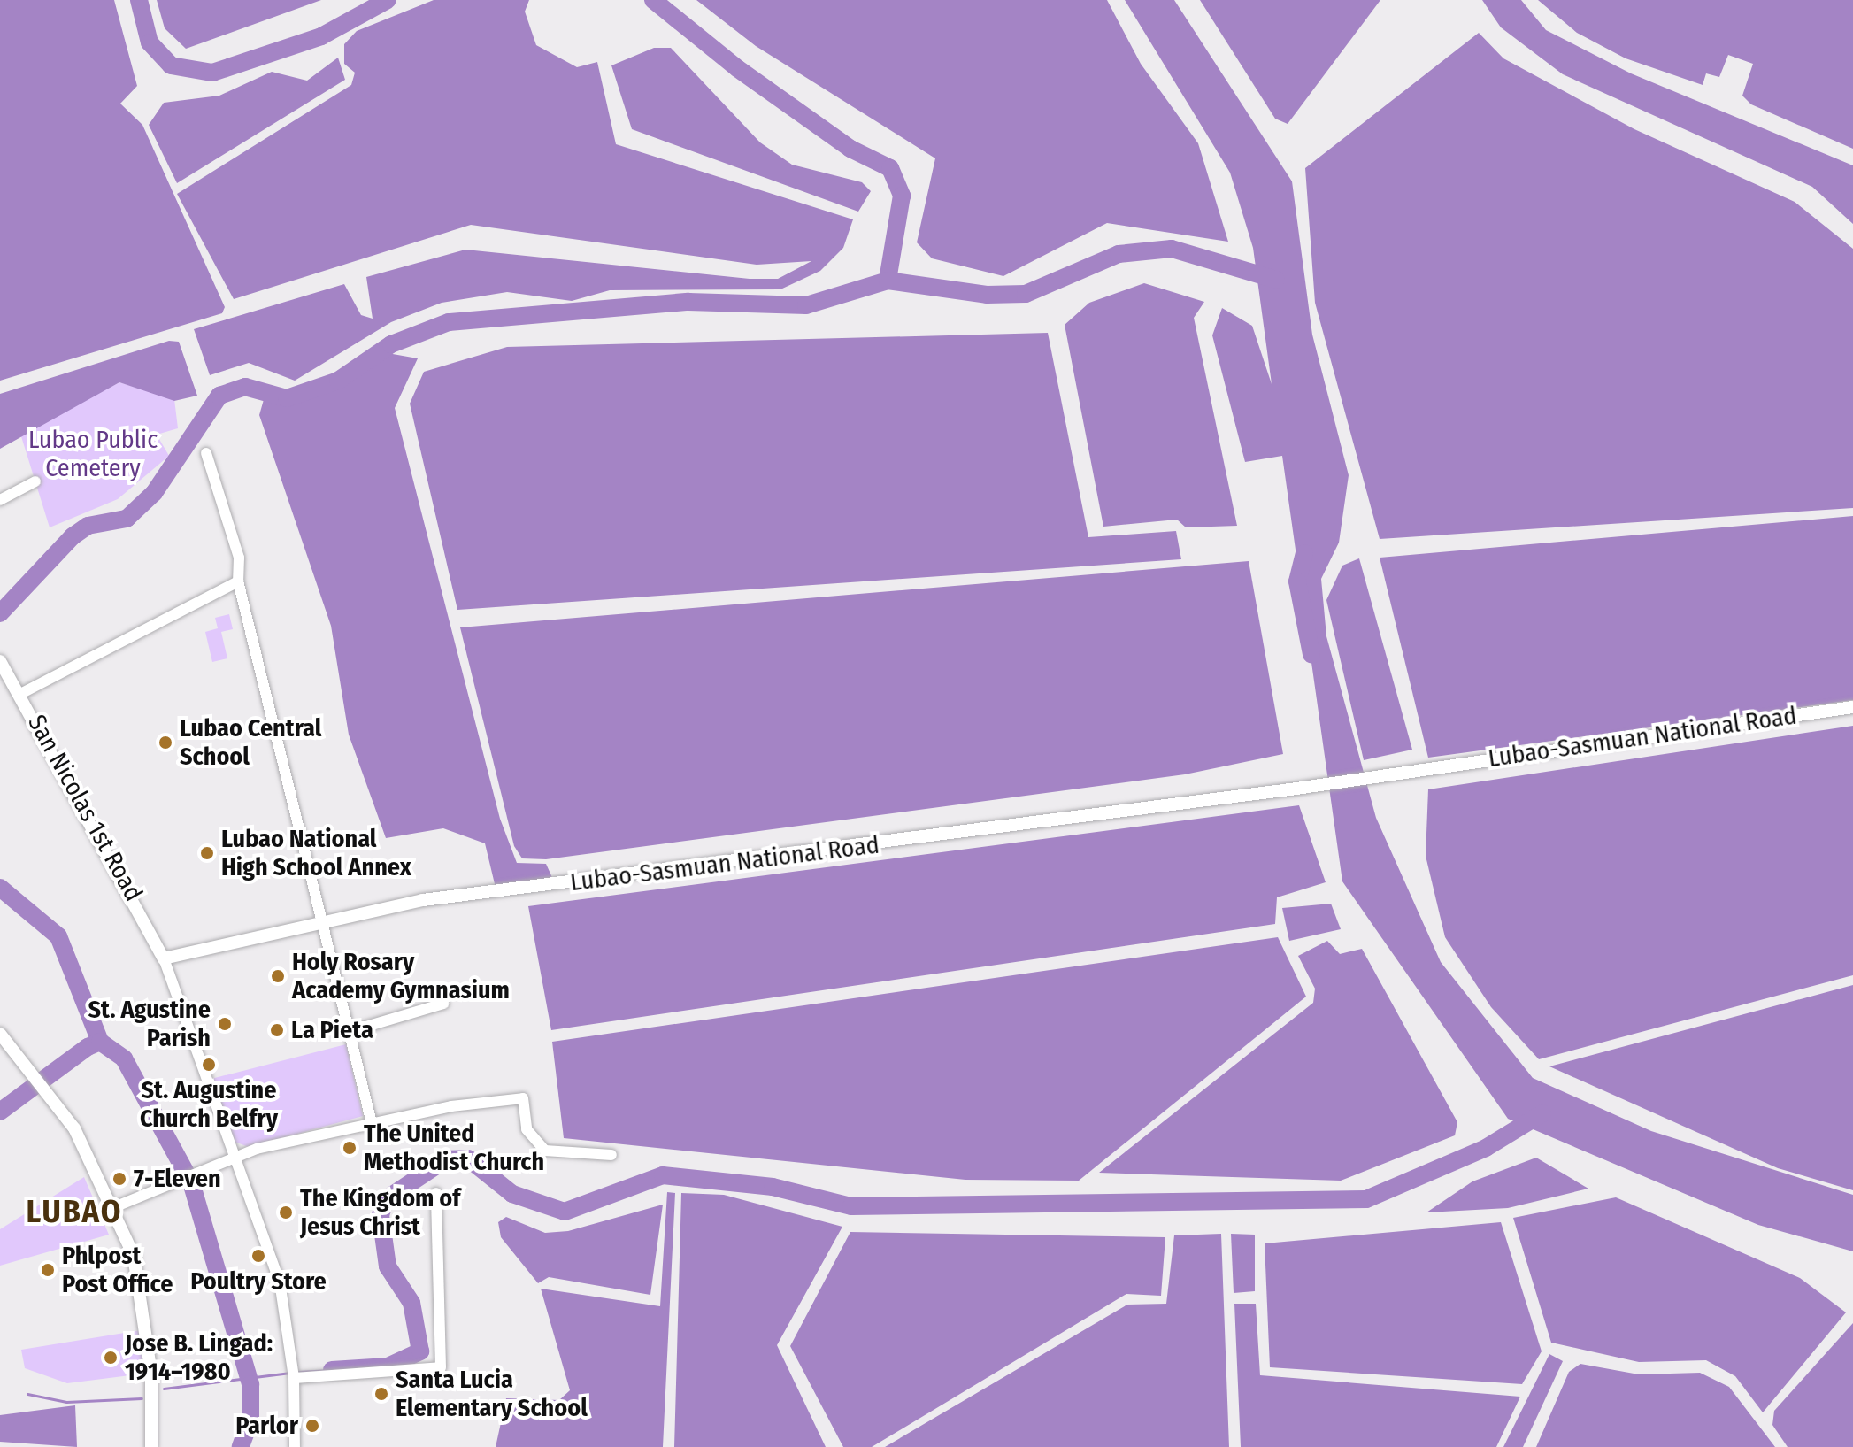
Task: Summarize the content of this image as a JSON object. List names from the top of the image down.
{
  "streets": {
    "main road": ["Lubao-Sasmuan National Road", "San Nicolas 1st Road"]
  },
  "crossings": [
    ["Lubao-Sasmuan National Road", "San Nicolas 1st Road"]
  ],
  "districts": ["LUBAO"],
  "parks": ["Lubao Public Cemetery"],
  "places": [
    "Lubao Central School",
    "Lubao National High School Annex",
    "Holy Rosary Academy Gymnasium",
    "St. Agustine Parish",
    "La Pieta",
    "St. Augustine Church Belfry",
    "The United Methodist Church",
    "7-Eleven",
    "The Kingdom of Jesus Christ",
    "Poultry Store",
    "Phlpost Post Office",
    "Jose B. Lingad: 1914–1980",
    "Santa Lucia Elementary School",
    "Parlor"
  ]
}
